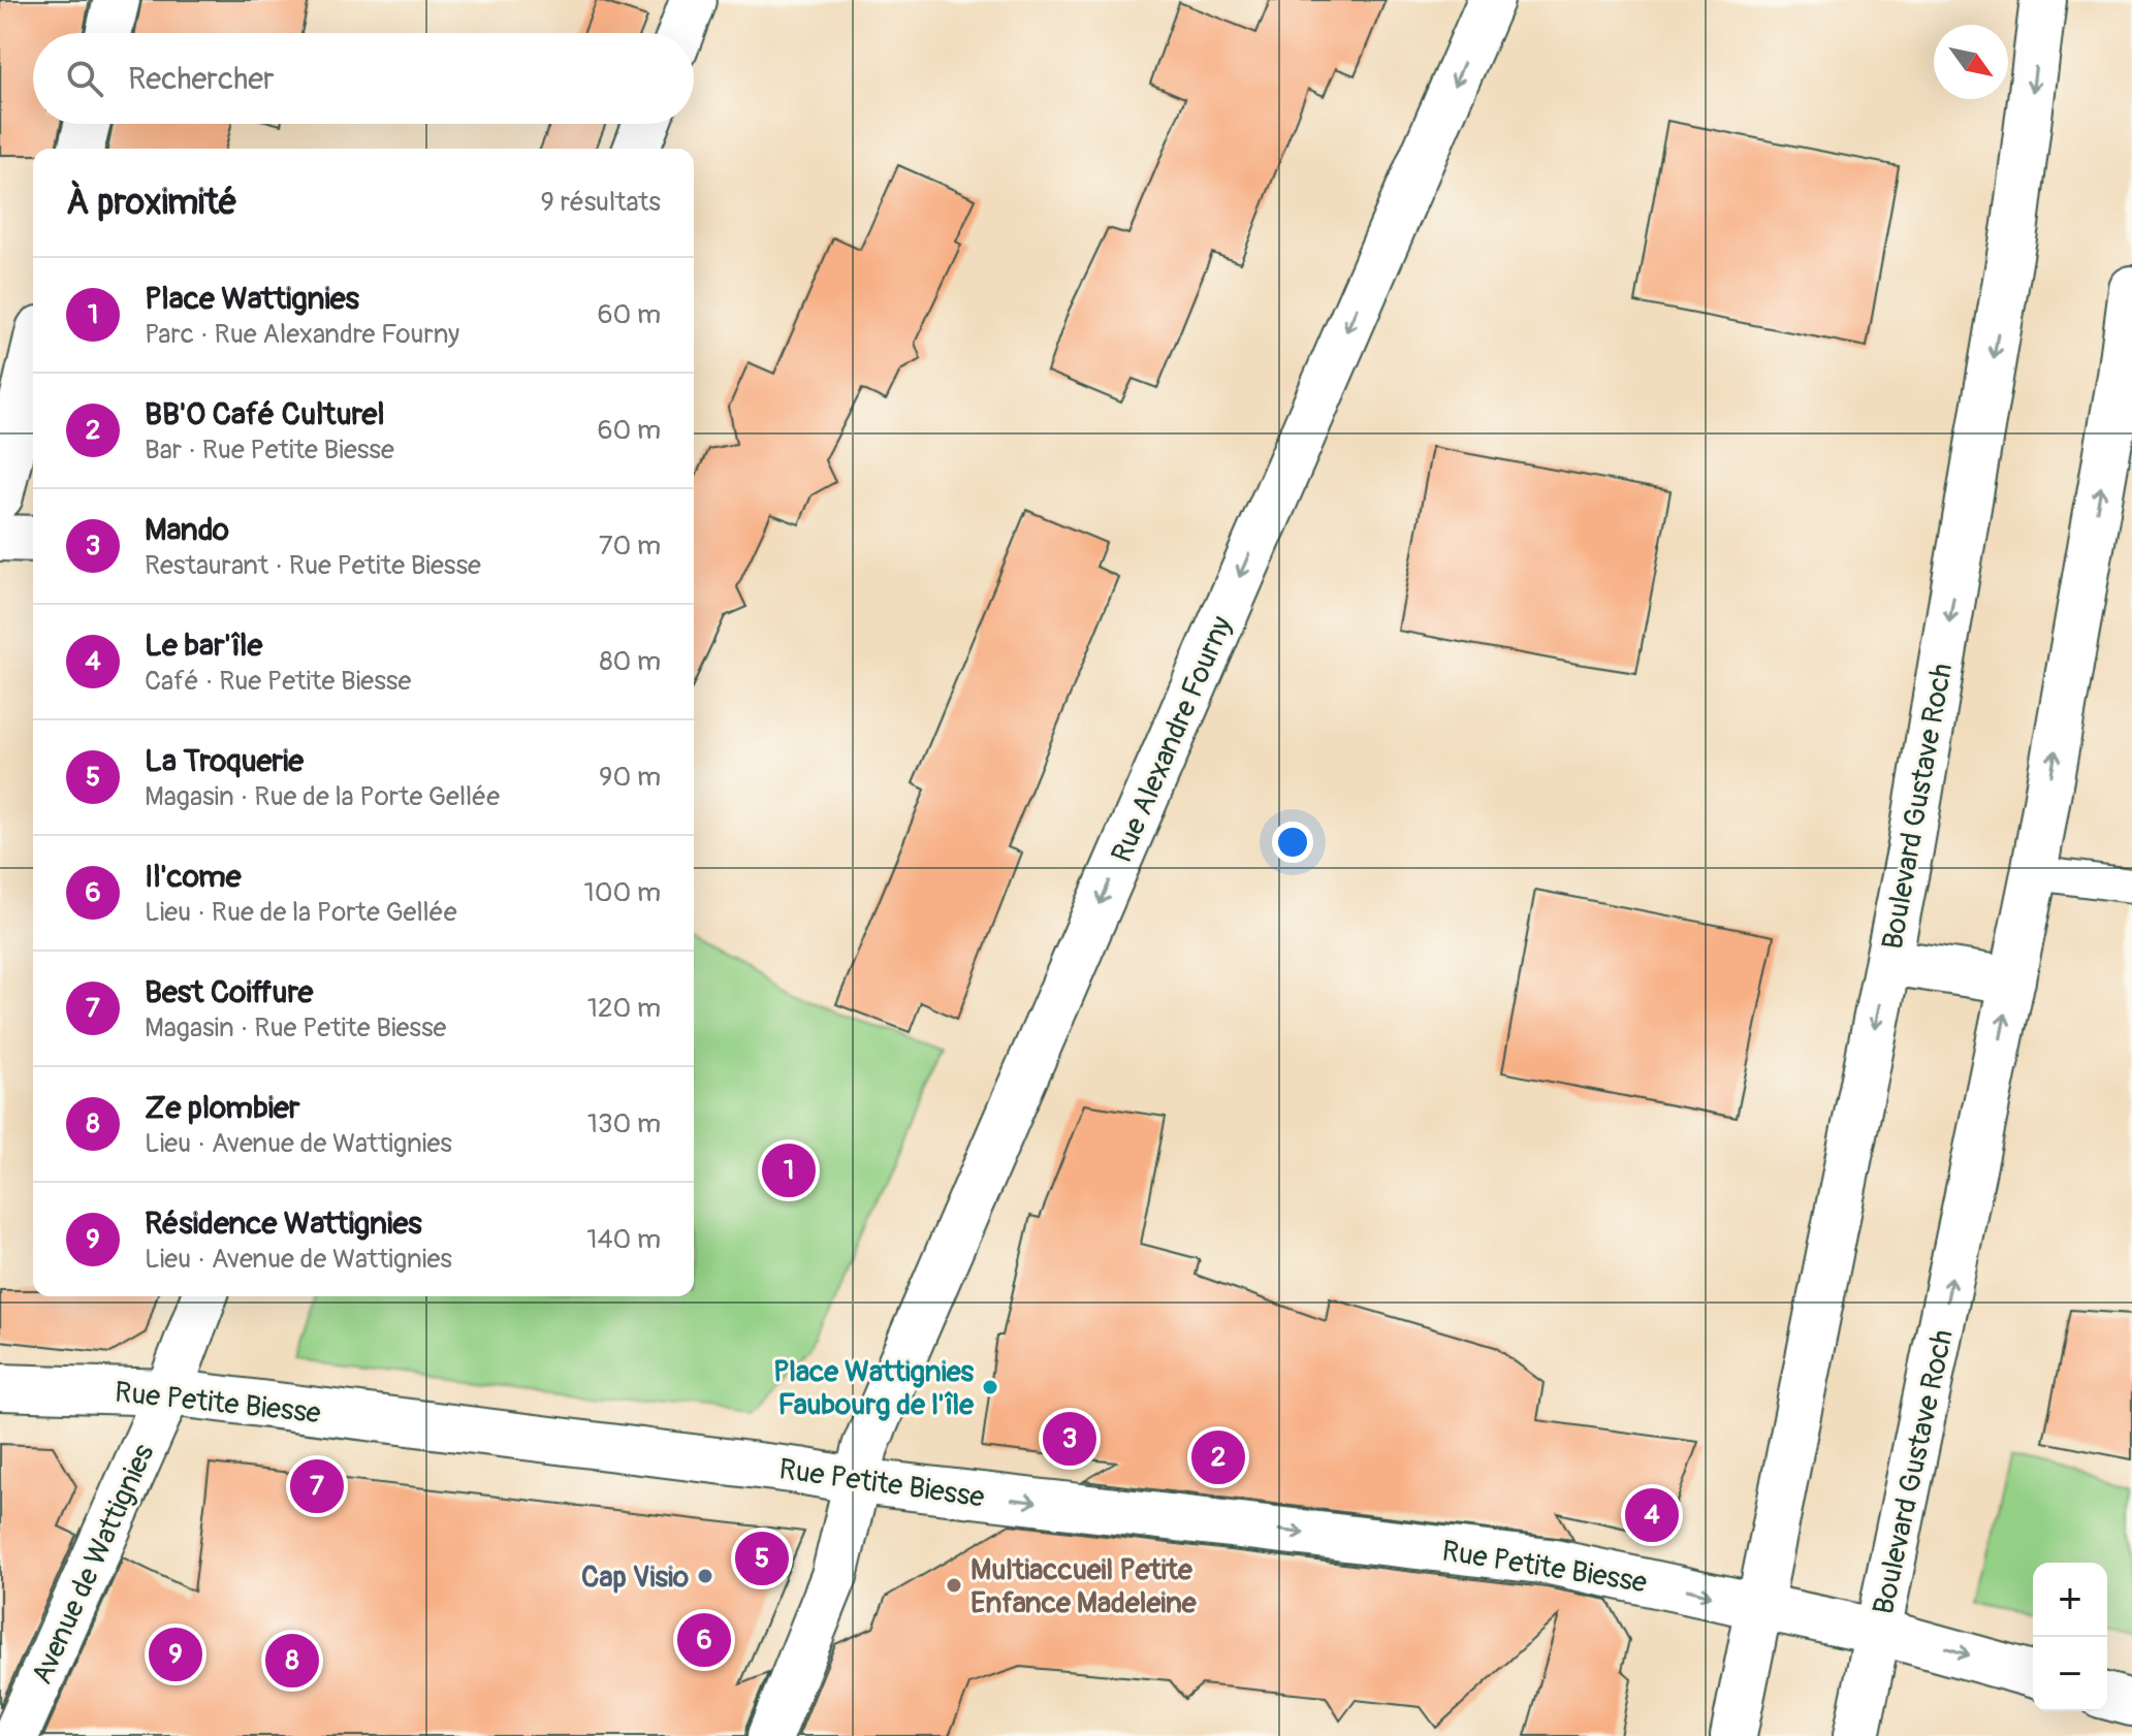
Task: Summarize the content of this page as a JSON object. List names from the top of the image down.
{
  "streets": {
    "street": [
      "Rue Alexandre Fourny",
      "Boulevard Gustave Roch",
      "Rue Petite Biesse",
      "Avenue de Wattignies"
    ]
  },
  "crossings": [
    ["Rue Alexandre Fourny", "Rue Petite Biesse"],
    ["Boulevard Gustave Roch", "Rue Petite Biesse"],
    ["Rue Petite Biesse", "Avenue de Wattignies"]
  ],
  "one_way": ["Rue Alexandre Fourny", "Rue Petite Biesse"],
  "places": ["Place Wattignies Faubourg de l'île", "Cap Visio", "Multiaccueil Petite Enfance Madeleine"],
  "north": "bottom right",
  "page": {
    "search": "Rechercher",
    "heading": ["À proximité", "9 résultats"],
    "list": [
      {
        "mark": "1",
        "name": "Place Wattignies",
        "note": "Parc · Rue Alexandre Fourny",
        "value": "60 m"
      },
      {
        "mark": "2",
        "name": "BB'O Café Culturel",
        "note": "Bar · Rue Petite Biesse",
        "value": "60 m"
      },
      {
        "mark": "3",
        "name": "Mando",
        "note": "Restaurant · Rue Petite Biesse",
        "value": "70 m"
      },
      {
        "mark": "4",
        "name": "Le bar'île",
        "note": "Café · Rue Petite Biesse",
        "value": "80 m"
      },
      {
        "mark": "5",
        "name": "La Troquerie",
        "note": "Magasin · Rue de la Porte Gellée",
        "value": "90 m"
      },
      {
        "mark": "6",
        "name": "Il'come",
        "note": "Lieu · Rue de la Porte Gellée",
        "value": "100 m"
      },
      {
        "mark": "7",
        "name": "Best Coiffure",
        "note": "Magasin · Rue Petite Biesse",
        "value": "120 m"
      },
      {
        "mark": "8",
        "name": "Ze plombier",
        "note": "Lieu · Avenue de Wattignies",
        "value": "130 m"
      },
      {
        "mark": "9",
        "name": "Résidence Wattignies",
        "note": "Lieu · Avenue de Wattignies",
        "value": "140 m"
      }
    ],
    "pins": [
      "1",
      "3",
      "2",
      "7",
      "4",
      "5",
      "6",
      "9",
      "8"
    ],
    "map_buttons": ["+", "−"]
  }
}
